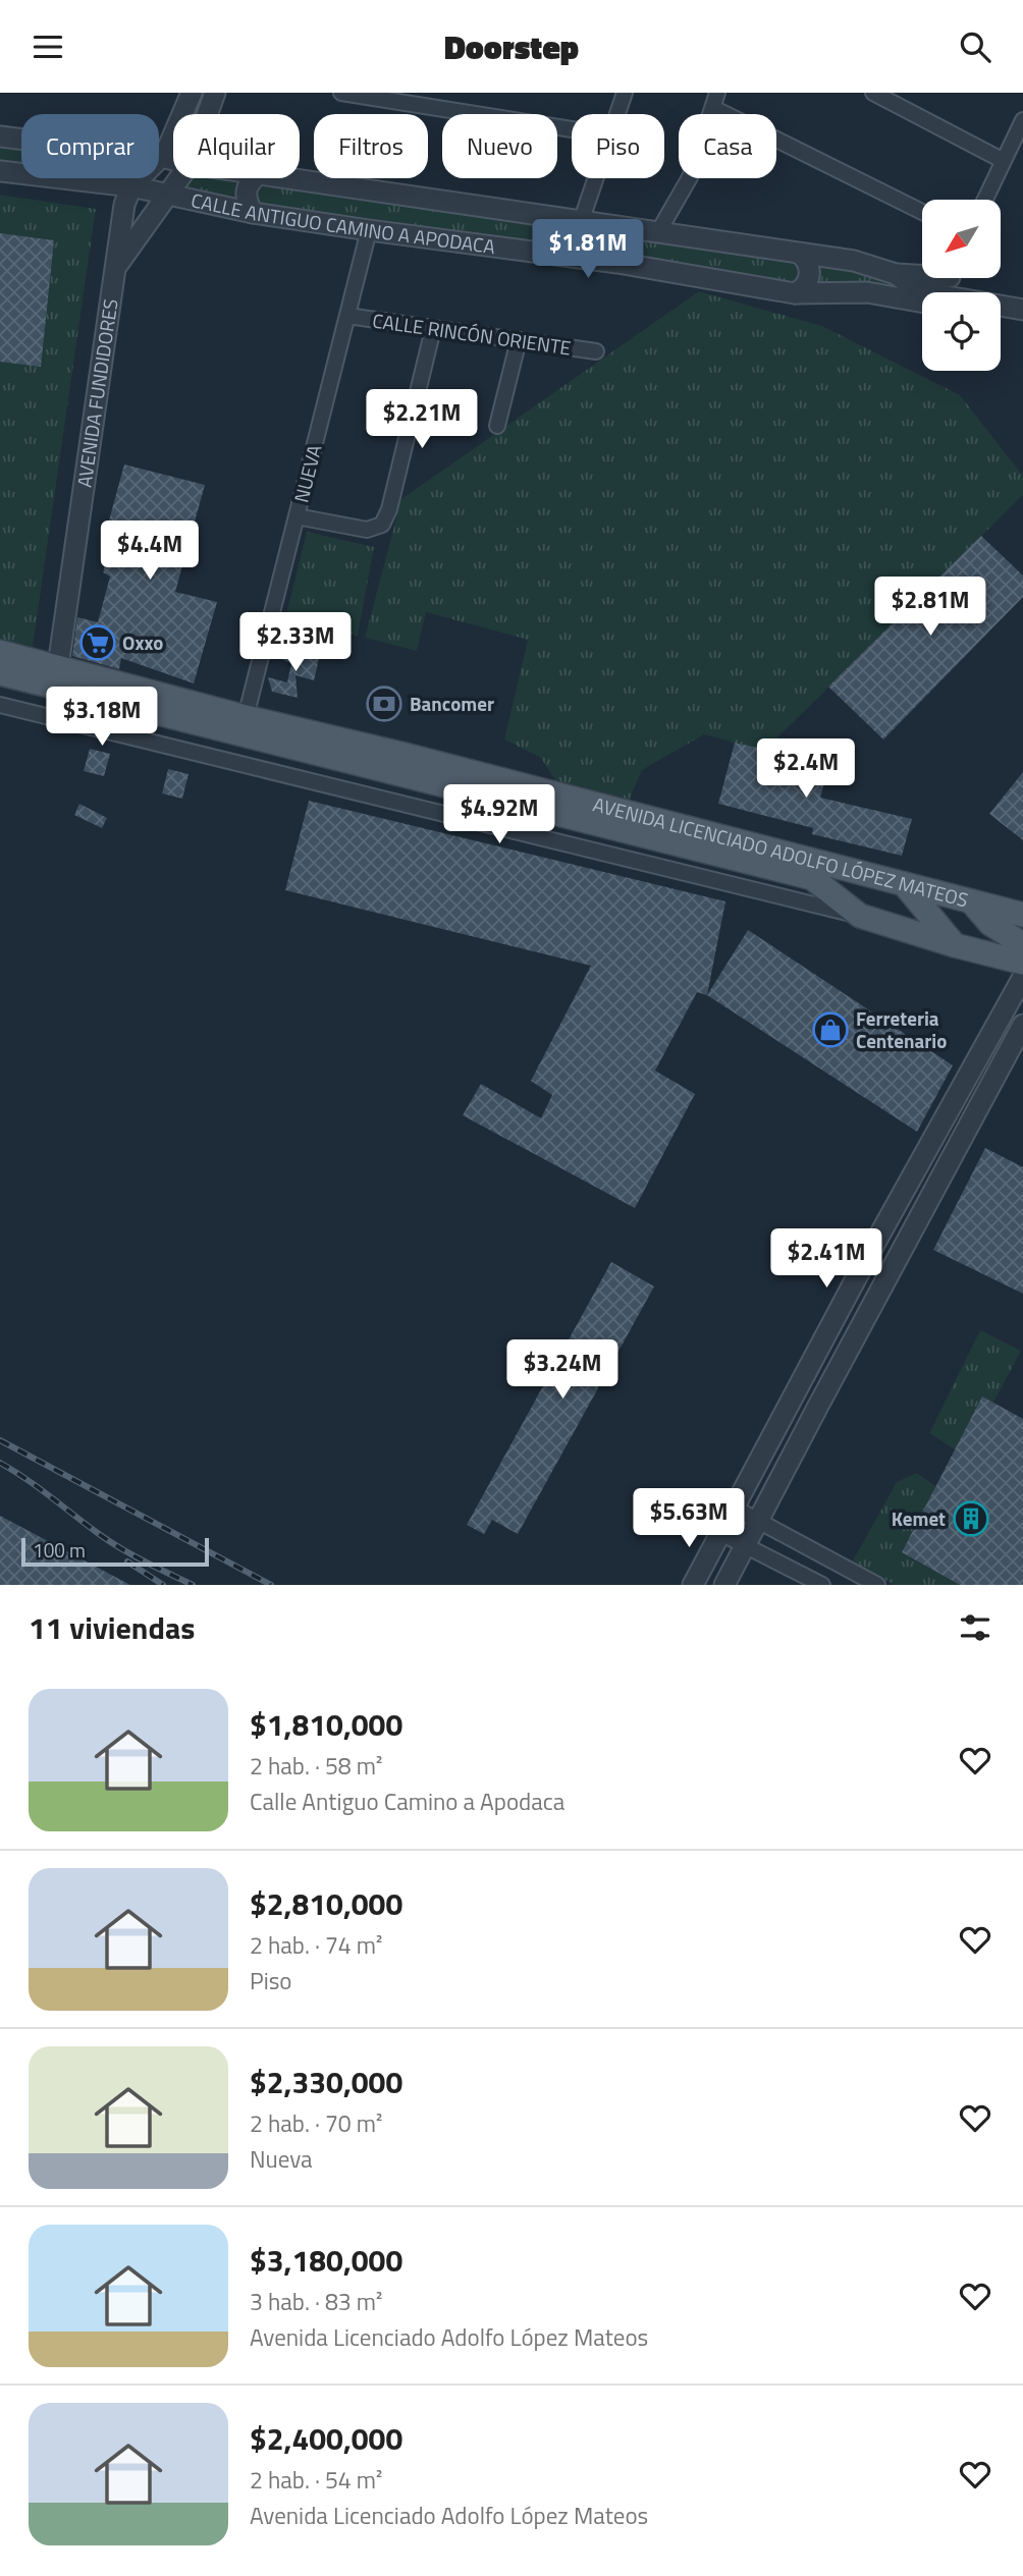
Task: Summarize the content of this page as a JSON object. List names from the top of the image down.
{
  "streets": {
    "main road": ["AVENIDA LICENCIADO ADOLFO LÓPEZ MATEOS"],
    "street": [
      "CALLE ANTIGUO CAMINO A APODACA",
      "CALLE RINCÓN ORIENTE",
      "AVENIDA FUNDIDORES",
      "NUEVA"
    ]
  },
  "crossings": [
    ["CALLE ANTIGUO CAMINO A APODACA", "AVENIDA FUNDIDORES"],
    ["CALLE ANTIGUO CAMINO A APODACA", "NUEVA"],
    ["CALLE RINCÓN ORIENTE", "NUEVA"],
    ["AVENIDA FUNDIDORES", "AVENIDA LICENCIADO ADOLFO LÓPEZ MATEOS"],
    ["NUEVA", "AVENIDA LICENCIADO ADOLFO LÓPEZ MATEOS"]
  ],
  "places": {
    "supermarket": ["Oxxo"],
    "bank": ["Bancomer"],
    "shop": ["Ferreteria Centenario"],
    "building": ["Kemet"]
  },
  "scale_bar": "100 m",
  "north": "bottom left",
  "page": {
    "header": "Doorstep",
    "chip": [
      "Comprar",
      "Alquilar",
      "Filtros",
      "Nuevo",
      "Piso",
      "Casa"
    ],
    "price": [
      "$1.81M",
      "$2.21M",
      "$4.4M",
      "$2.81M",
      "$2.33M",
      "$3.18M",
      "$2.4M",
      "$4.92M",
      "$2.41M",
      "$3.24M",
      "$5.63M"
    ],
    "scale": "100 m",
    "heading": "11 viviendas",
    "list": [
      {
        "name": "$1,810,000",
        "note": "2 hab. · 58 m² · Calle Antiguo Camino a Apodaca"
      },
      {
        "name": "$2,810,000",
        "note": "2 hab. · 74 m² · Piso"
      },
      {
        "name": "$2,330,000",
        "note": "2 hab. · 70 m² · Nueva"
      },
      {
        "name": "$3,180,000",
        "note": "3 hab. · 83 m² · Avenida Licenciado Adolfo López Mateos"
      },
      {
        "name": "$2,400,000",
        "note": "2 hab. · 54 m² · Avenida Licenciado Adolfo López Mateos"
      }
    ]
  }
}
